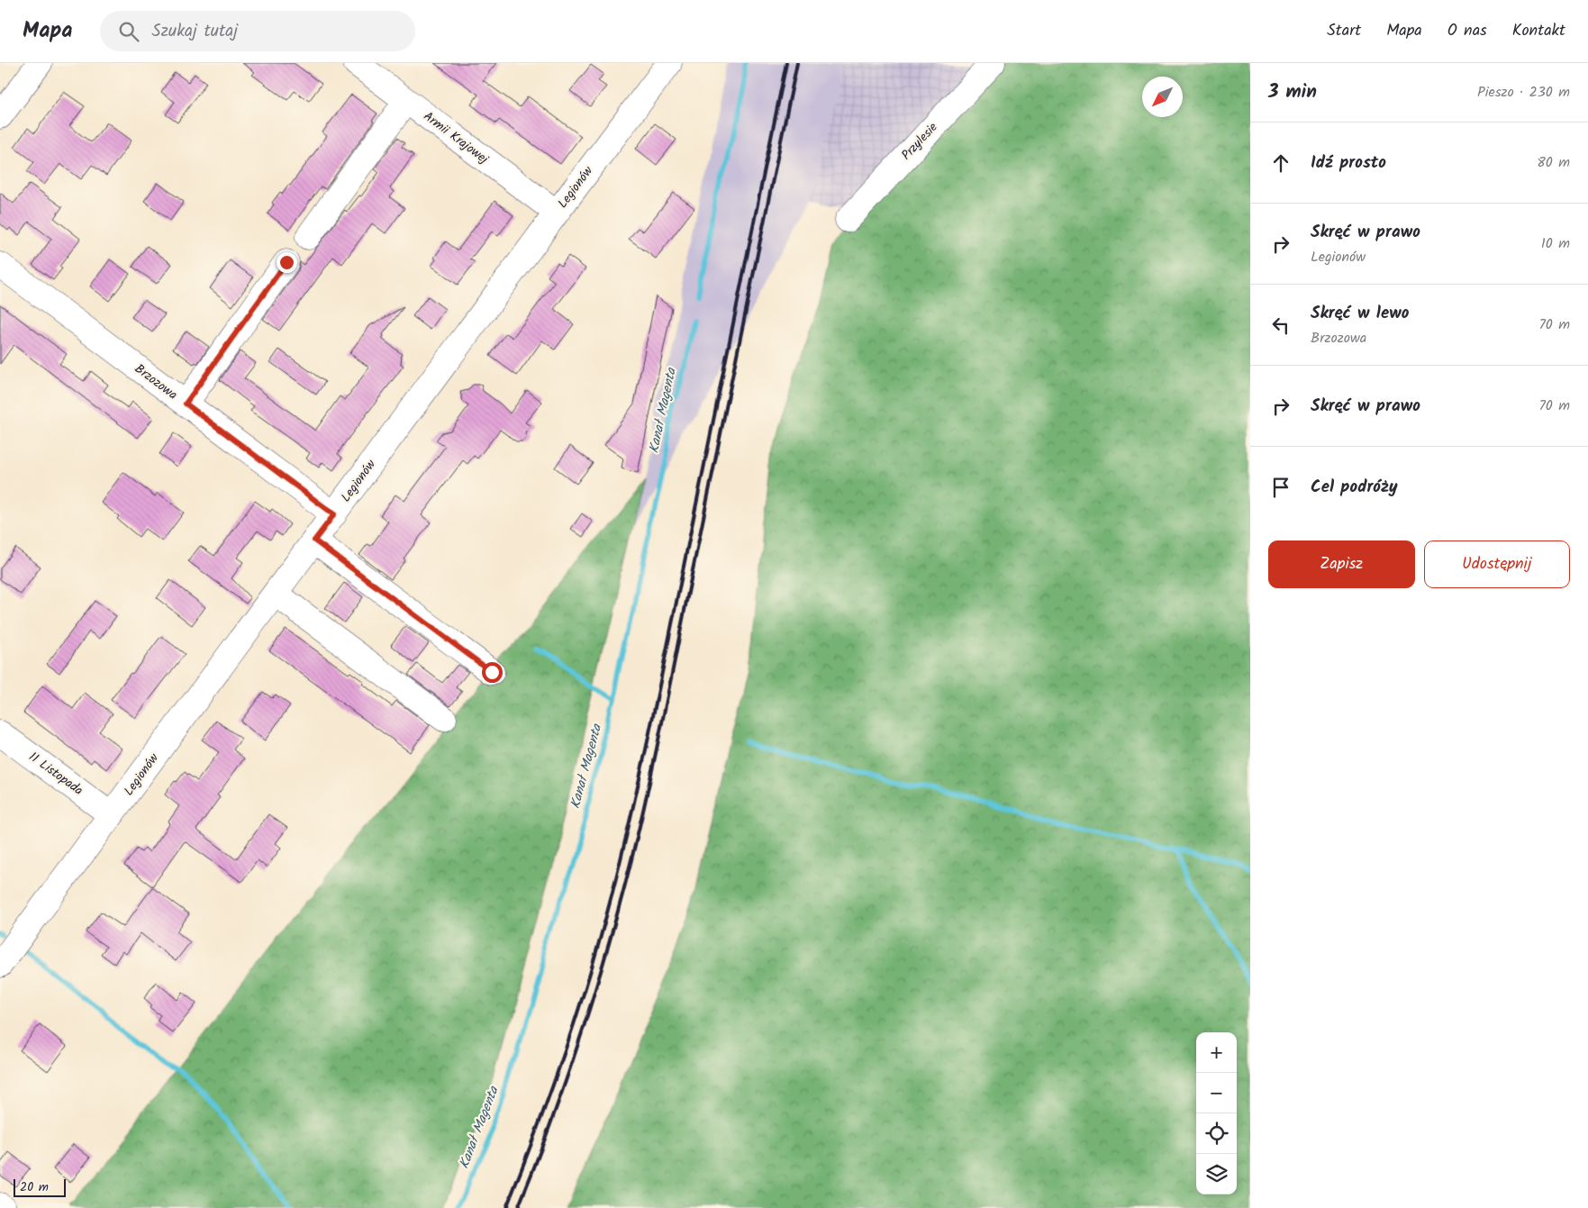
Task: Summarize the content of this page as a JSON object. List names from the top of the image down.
{
  "streets": {
    "street": [
      "Armii Krajowej",
      "Przylesie",
      "Legionów",
      "Brzozowa",
      "11 Listopada"
    ]
  },
  "crossings": [
    ["Armii Krajowej", "Legionów"],
    ["Legionów", "Brzozowa"],
    ["Legionów", "11 Listopada"]
  ],
  "water": ["Kanał Magenta"],
  "scale_bar": "20 m",
  "north": "bottom left",
  "page": {
    "header": "Mapa",
    "search": "Szukaj tutaj",
    "nav": [
      "Start",
      "Mapa",
      "O nas",
      "Kontakt"
    ],
    "heading": ["3 min", "Pieszo · 230 m"],
    "list": [
      ["Idź prosto", "80 m"],
      ["Skręć w prawo", "Legionów", "10 m"],
      ["Skręć w lewo", "Brzozowa", "70 m"],
      ["Skręć w prawo", "70 m"],
      "Cel podróży"
    ],
    "buttons": ["Zapisz", "Udostępnij"],
    "map_buttons": ["+", "−"],
    "scale": "20 m"
  }
}
